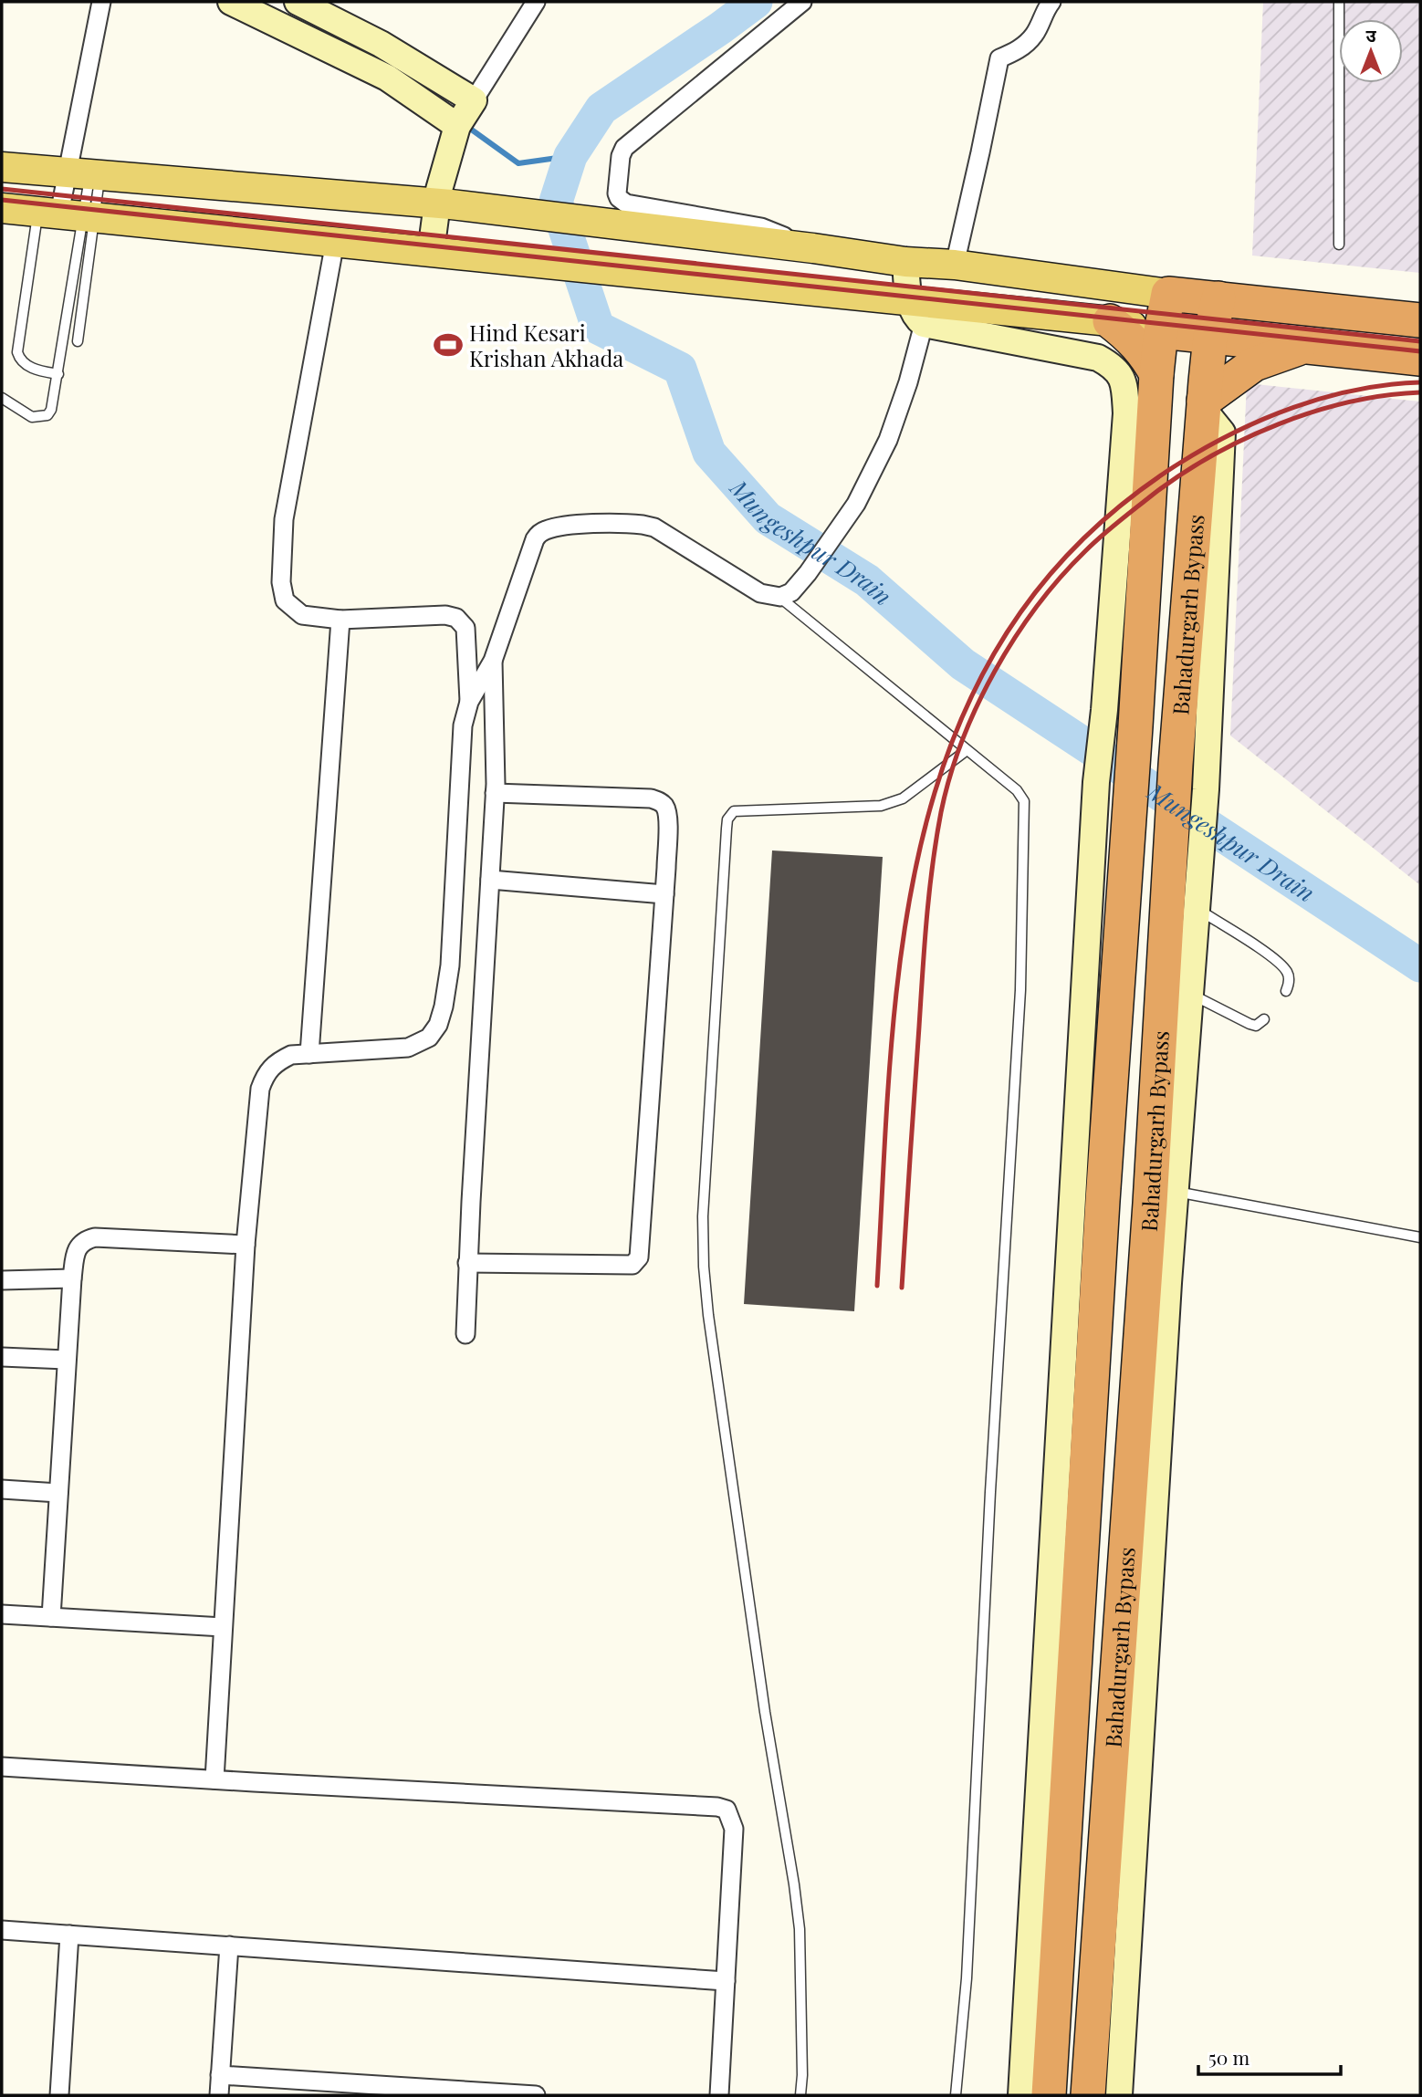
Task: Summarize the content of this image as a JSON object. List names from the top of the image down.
{
  "streets": {
    "highway": ["Bahadurgarh Bypass"]
  },
  "water": ["Mungeshpur Drain"],
  "places": {
    "sports": ["Hind Kesari Krishan Akhada"]
  },
  "scale_bar": "50 m",
  "north": "top"
}
